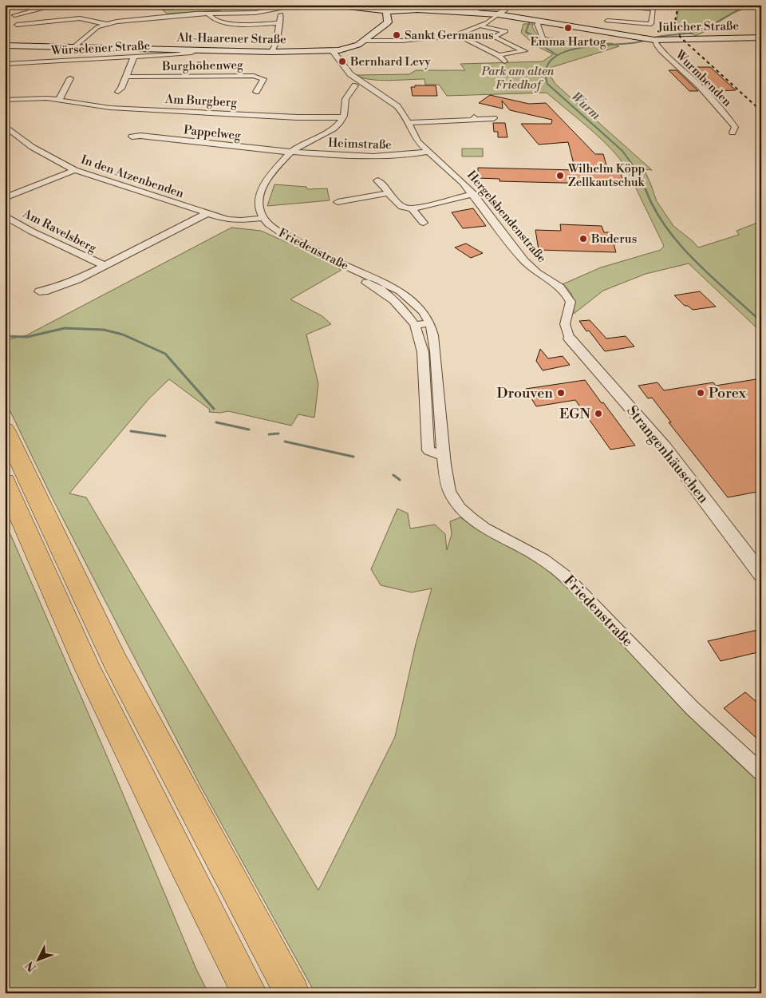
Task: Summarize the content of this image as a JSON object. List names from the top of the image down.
{
  "streets": {
    "main road": ["Jülicher Straße", "Alt-Haarener Straße"],
    "street": [
      "Würselener Straße",
      "Burghöhenweg",
      "Wurmbenden",
      "Am Burgberg",
      "Pappelweg",
      "Heimstraße",
      "In den Atzenbenden",
      "Hergelsbendenstraße",
      "Am Ravelsberg",
      "Friedenstraße",
      "Strangenhäuschen"
    ]
  },
  "crossings": [
    ["Jülicher Straße", "Wurmbenden"],
    ["Alt-Haarener Straße", "Würselener Straße"],
    ["Am Burgberg", "Friedenstraße"],
    ["Pappelweg", "Heimstraße"],
    ["Pappelweg", "Friedenstraße"],
    ["Heimstraße", "Hergelsbendenstraße"],
    ["Heimstraße", "Friedenstraße"],
    ["In den Atzenbenden", "Am Ravelsberg"],
    ["In den Atzenbenden", "Friedenstraße"],
    ["Hergelsbendenstraße", "Strangenhäuschen"]
  ],
  "water": ["Wurm"],
  "parks": ["Park am alten Friedhof"],
  "places": [
    "Emma Hartog",
    "Sankt Germanus",
    "Bernhard Levy",
    "Wilhelm Köpp Zellkautschuk",
    "Buderus",
    "Drouven",
    "Porex",
    "EGN"
  ],
  "north": "bottom left"
}
